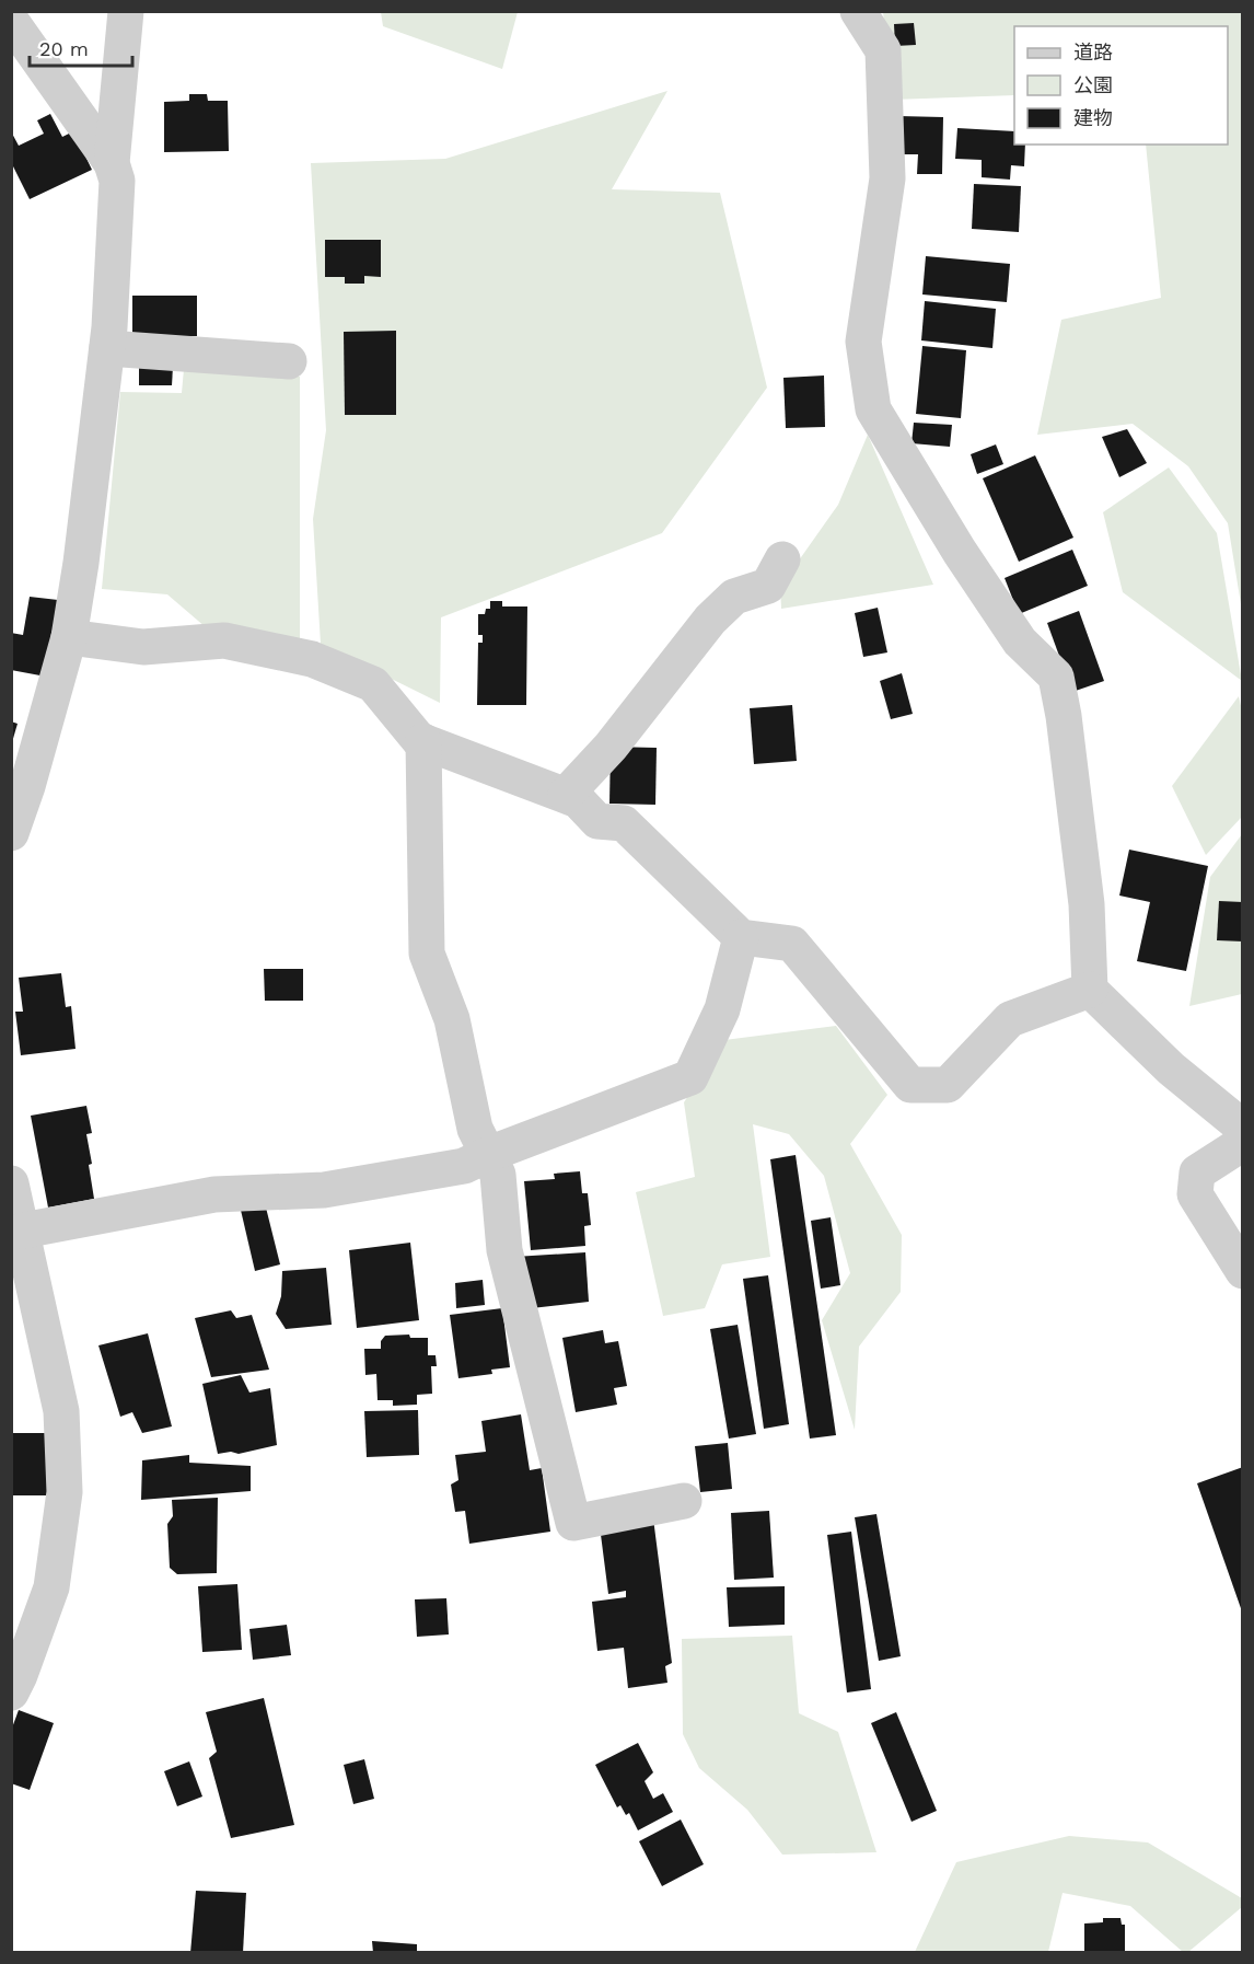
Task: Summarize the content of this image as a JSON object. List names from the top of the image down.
{
  "legend": ["道路", "公園", "建物"],
  "scale_bar": "20 m"
}
